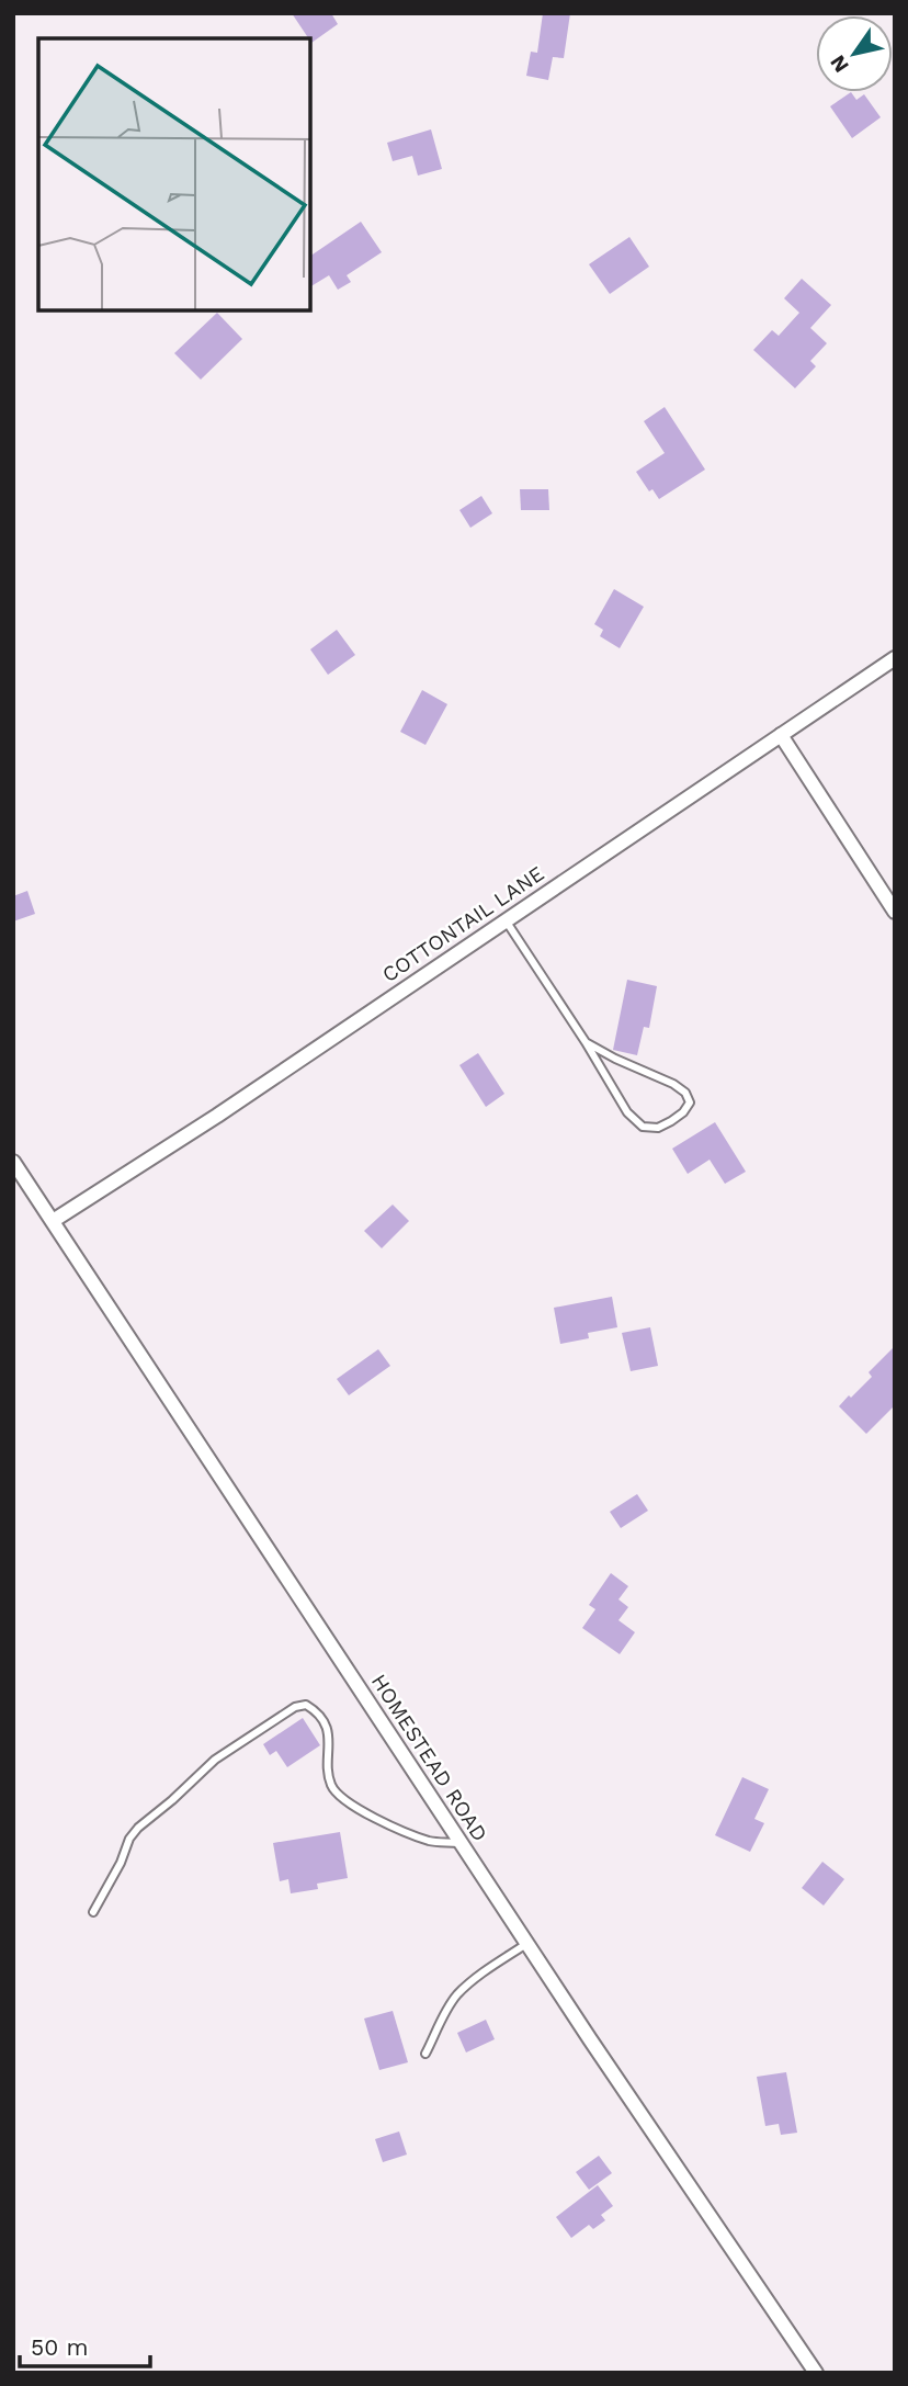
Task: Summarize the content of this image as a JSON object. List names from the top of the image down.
{
  "streets": {
    "street": ["COTTONTAIL LANE", "HOMESTEAD ROAD"]
  },
  "crossings": [
    ["COTTONTAIL LANE", "HOMESTEAD ROAD"]
  ],
  "scale_bar": "50 m",
  "north": "bottom left"
}
